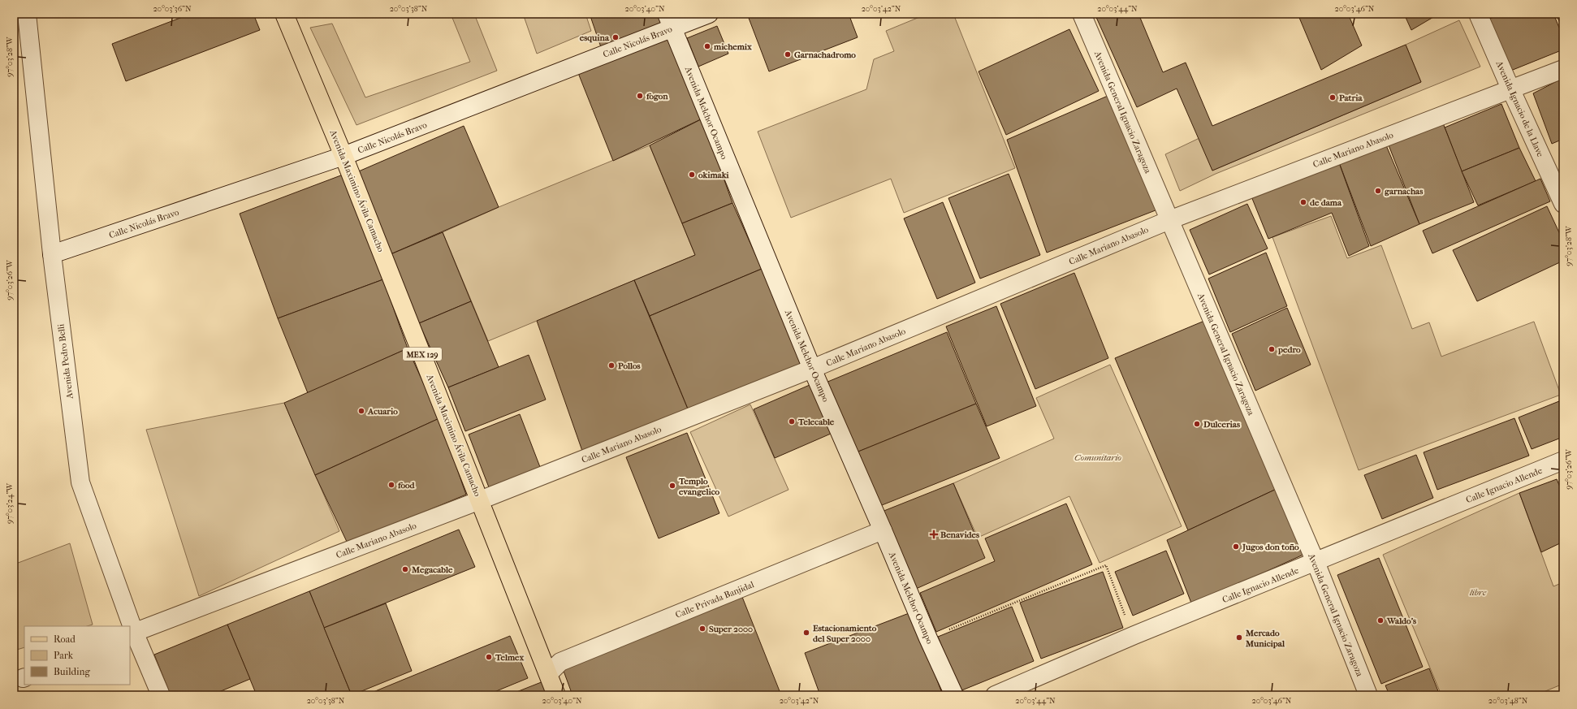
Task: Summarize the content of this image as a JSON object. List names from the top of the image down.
{
  "streets": {
    "main road": ["Avenida Maximino Ávila Camacho", "MEX 129"],
    "street": [
      "Calle Nicolás Bravo",
      "Avenida Ignacio de la Llave",
      "Avenida General Ignacio Zaragoza",
      "Avenida Melchor Ocampo",
      "Calle Mariano Abasolo",
      "Avenida Pedro Belli",
      "Calle Ignacio Allende",
      "Calle Privada Banjidal"
    ]
  },
  "crossings": [
    ["Calle Nicolás Bravo", "Avenida Melchor Ocampo"],
    ["Calle Nicolás Bravo", "Avenida Maximino Ávila Camacho"],
    ["Calle Nicolás Bravo", "Avenida Pedro Belli"],
    ["Avenida Ignacio de la Llave", "Calle Mariano Abasolo"],
    ["Avenida General Ignacio Zaragoza", "Calle Mariano Abasolo"],
    ["Avenida General Ignacio Zaragoza", "Calle Ignacio Allende"],
    ["Avenida Melchor Ocampo", "Calle Mariano Abasolo"],
    ["Avenida Melchor Ocampo", "Calle Privada Banjidal"],
    ["Calle Mariano Abasolo", "Avenida Maximino Ávila Camacho"],
    ["Calle Mariano Abasolo", "Avenida Pedro Belli"],
    ["Avenida Maximino Ávila Camacho", "Calle Privada Banjidal"]
  ],
  "parks": ["Comunitario", "libre"],
  "places": {
    "other": [
      "esquina",
      "michemix",
      "Garnachadromo",
      "fogon",
      "Patria",
      "okimaki",
      "garnachas",
      "de dama",
      "pedro",
      "Pollos",
      "Acuario",
      "Telecable",
      "Dulcerias",
      "food",
      "Templo evangelico",
      "Jugos don toño",
      "Megacable",
      "Waldo's",
      "Super 2000",
      "Estacionamiento del Super 2000",
      "Mercado Municipal",
      "Telmex"
    ],
    "health": ["Benavides"]
  },
  "legend": ["Road", "Park", "Building"],
  "coordinates": [
    "20°03'36\"N",
    "20°03'38\"N",
    "20°03'40\"N",
    "20°03'42\"N",
    "20°03'44\"N",
    "20°03'46\"N",
    "97°03'28\"W",
    "97°03'26\"W",
    "97°03'24\"W",
    "20°03'48\"N"
  ]
}
